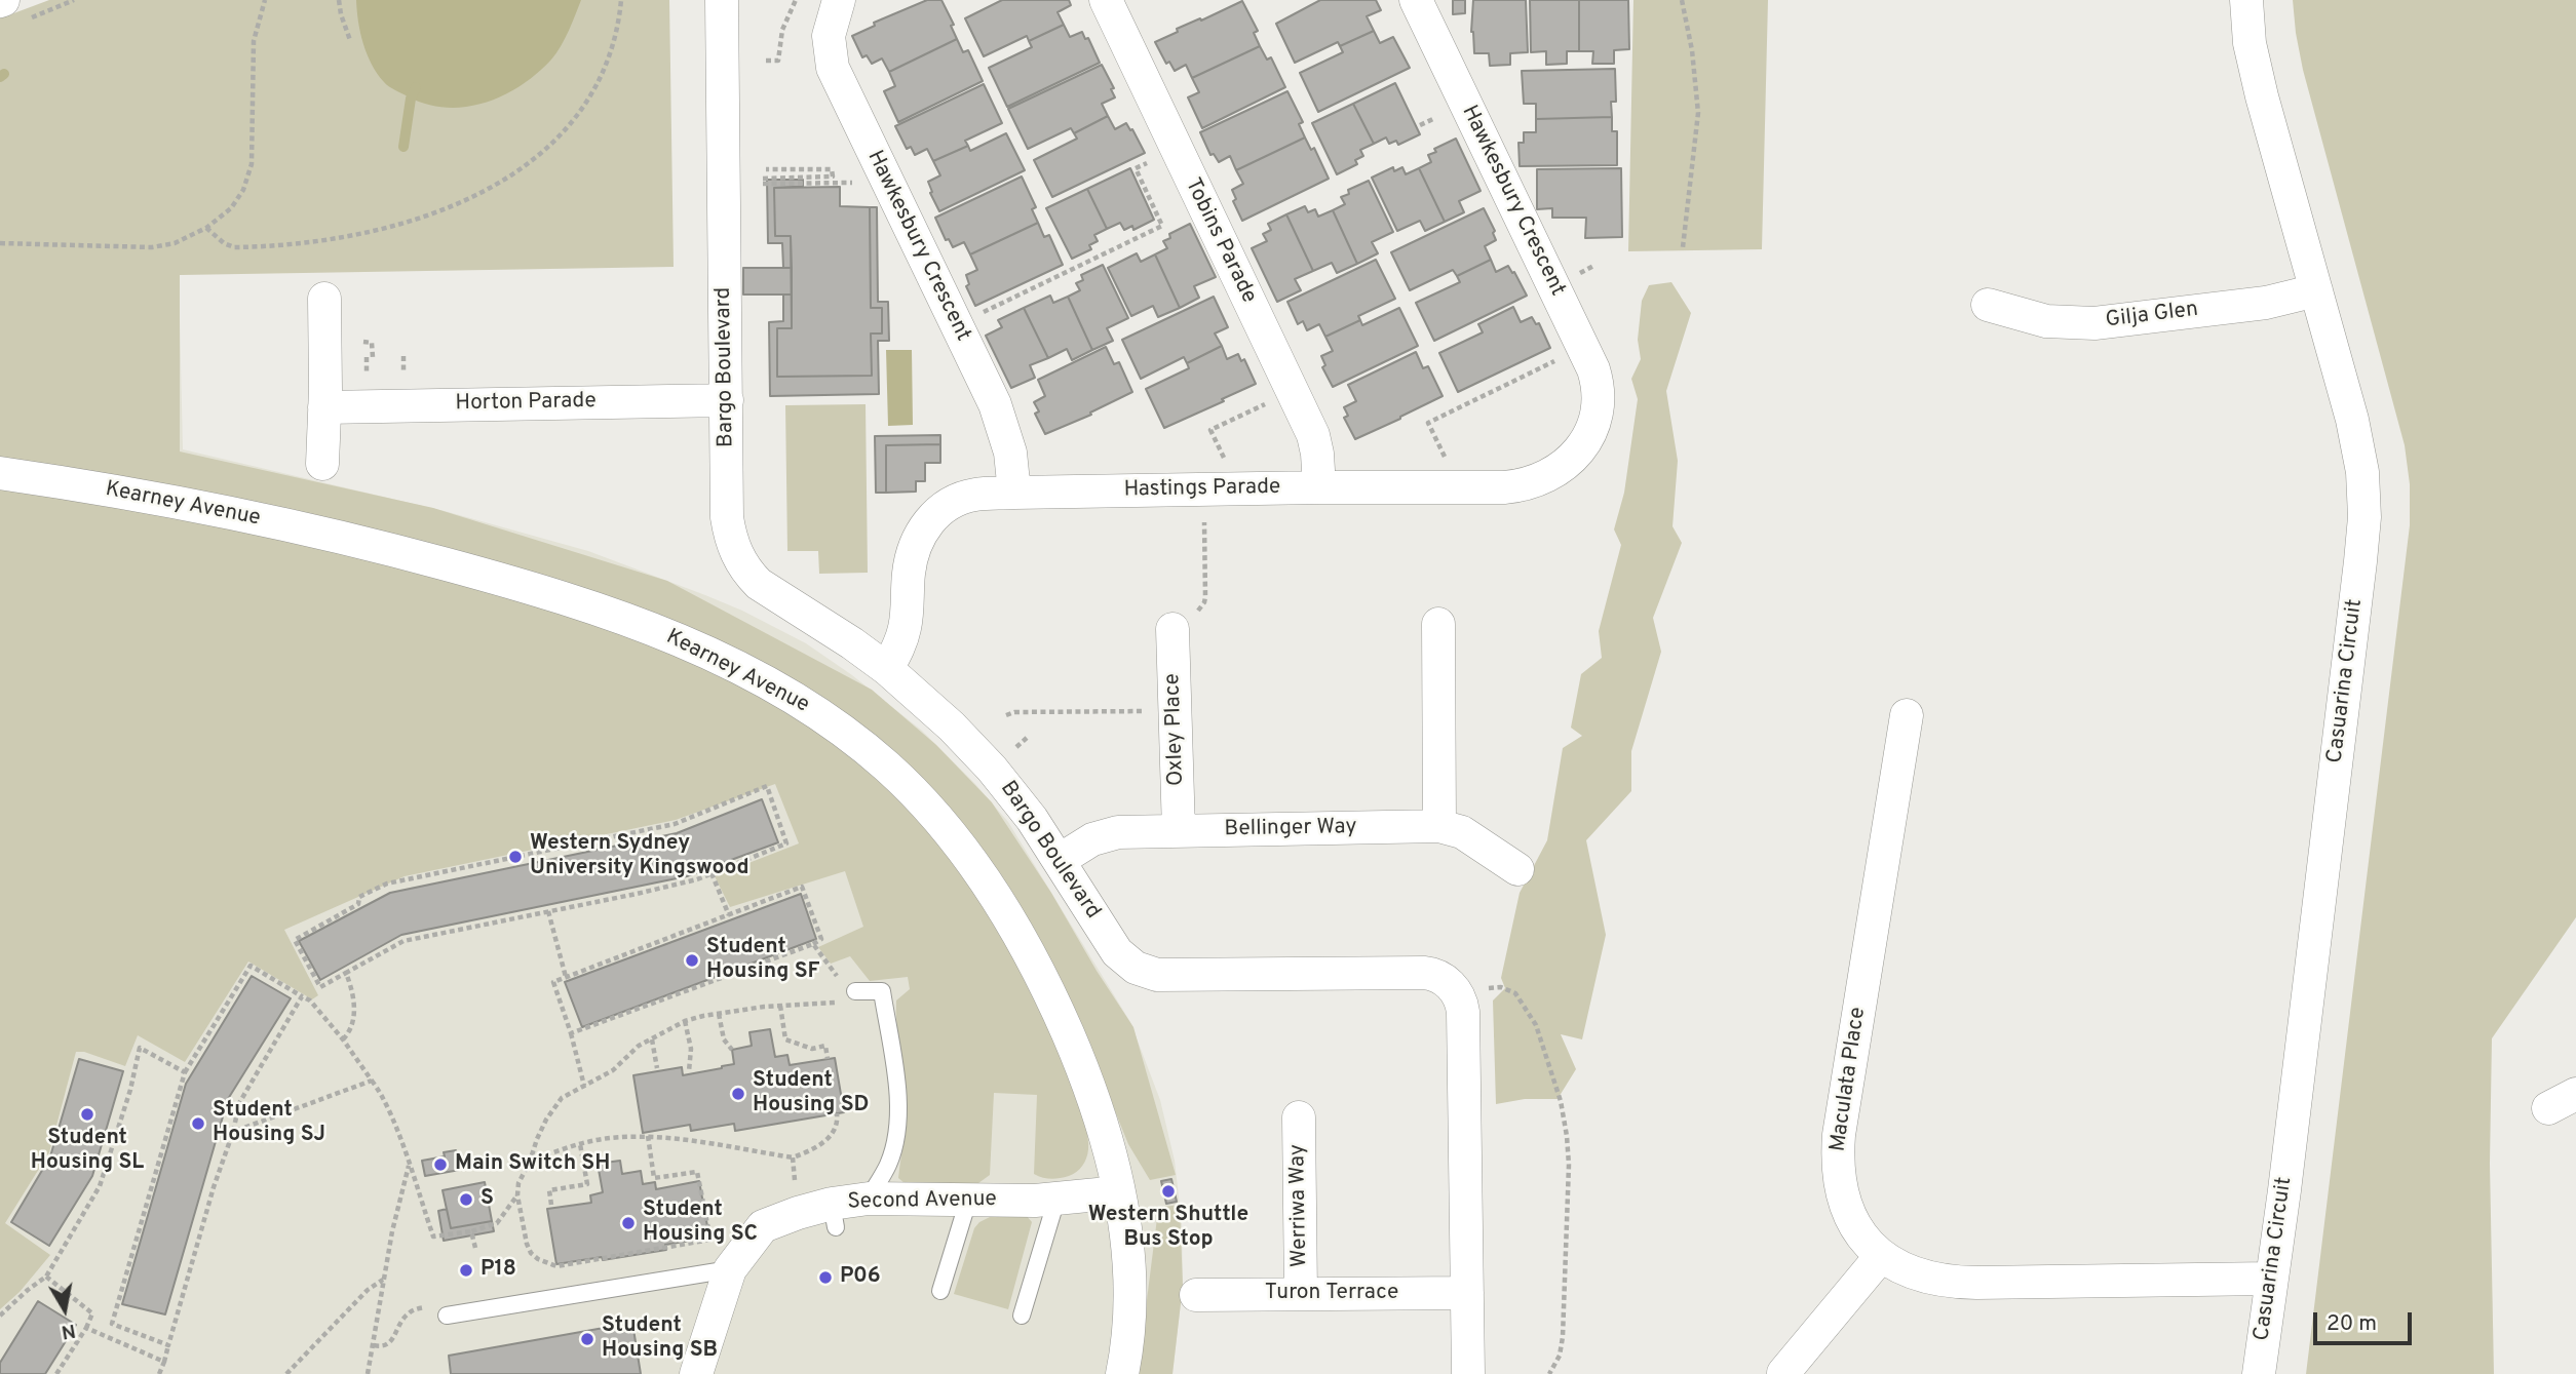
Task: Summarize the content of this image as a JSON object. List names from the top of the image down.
{
  "streets": {
    "street": [
      "Hawkesbury Crescent",
      "Tobins Parade",
      "Gilja Glen",
      "Bargo Boulevard",
      "Horton Parade",
      "Hastings Parade",
      "Kearney Avenue",
      "Casuarina Circuit",
      "Oxley Place",
      "Bellinger Way",
      "Maculata Place",
      "Second Avenue",
      "Werriwa Way",
      "Turon Terrace"
    ]
  },
  "crossings": [
    ["Hawkesbury Crescent", "Hastings Parade"],
    ["Tobins Parade", "Hastings Parade"],
    ["Gilja Glen", "Casuarina Circuit"],
    ["Bargo Boulevard", "Horton Parade"],
    ["Bargo Boulevard", "Hastings Parade"],
    ["Bargo Boulevard", "Bellinger Way"],
    ["Bargo Boulevard", "Turon Terrace"],
    ["Kearney Avenue", "Second Avenue"],
    ["Casuarina Circuit", "Maculata Place"],
    ["Oxley Place", "Bellinger Way"],
    ["Werriwa Way", "Turon Terrace"]
  ],
  "places": [
    "Western Sydney University Kingswood",
    "Student Housing SF",
    "Student Housing SD",
    "Student Housing SL",
    "Student Housing SJ",
    "Main Switch SH",
    "Western Shuttle Bus Stop",
    "S",
    "Student Housing SC",
    "P18",
    "P06",
    "Student Housing SB"
  ],
  "scale_bar": "20 m",
  "north": "bottom"
}
